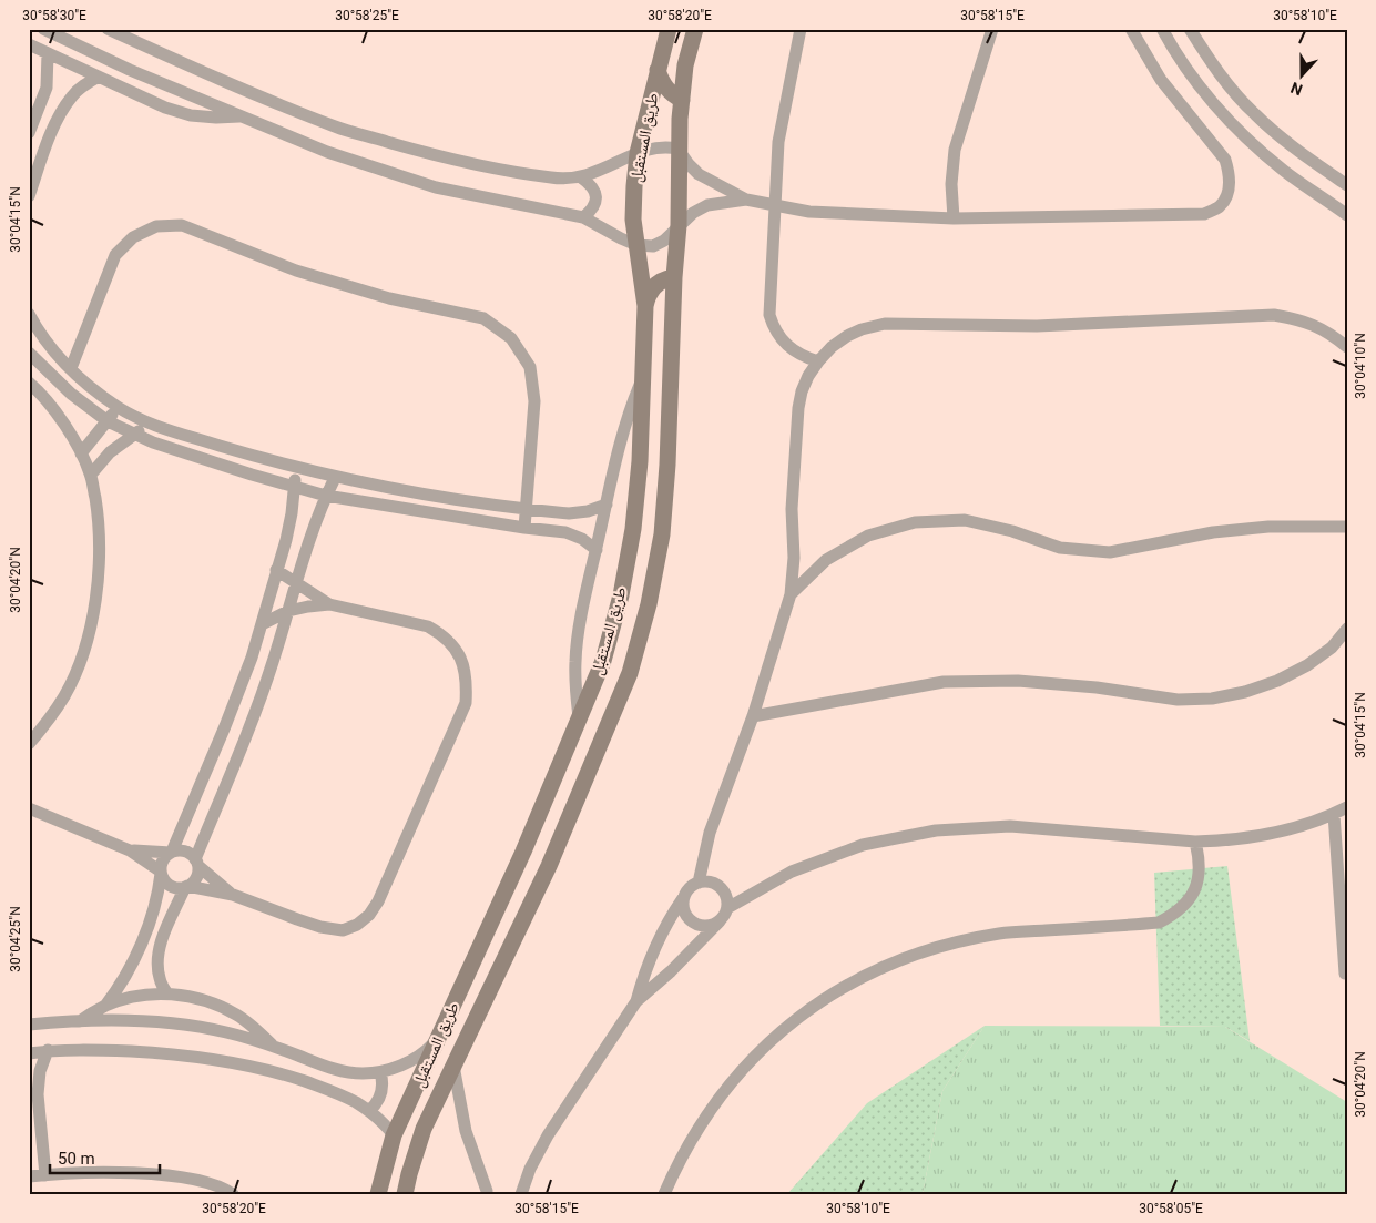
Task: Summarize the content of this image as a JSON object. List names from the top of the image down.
{
  "streets": {
    "main road": ["طريق المستقبل"]
  },
  "scale_bar": "50 m",
  "north": "bottom",
  "coordinates": [
    "30°58'30\"E",
    "30°58'25\"E",
    "30°58'20\"E",
    "30°58'15\"E",
    "30°58'10\"E",
    "30°04'15\"N",
    "30°04'10\"N",
    "30°04'20\"N",
    "30°04'25\"N",
    "30°58'05\"E"
  ]
}
